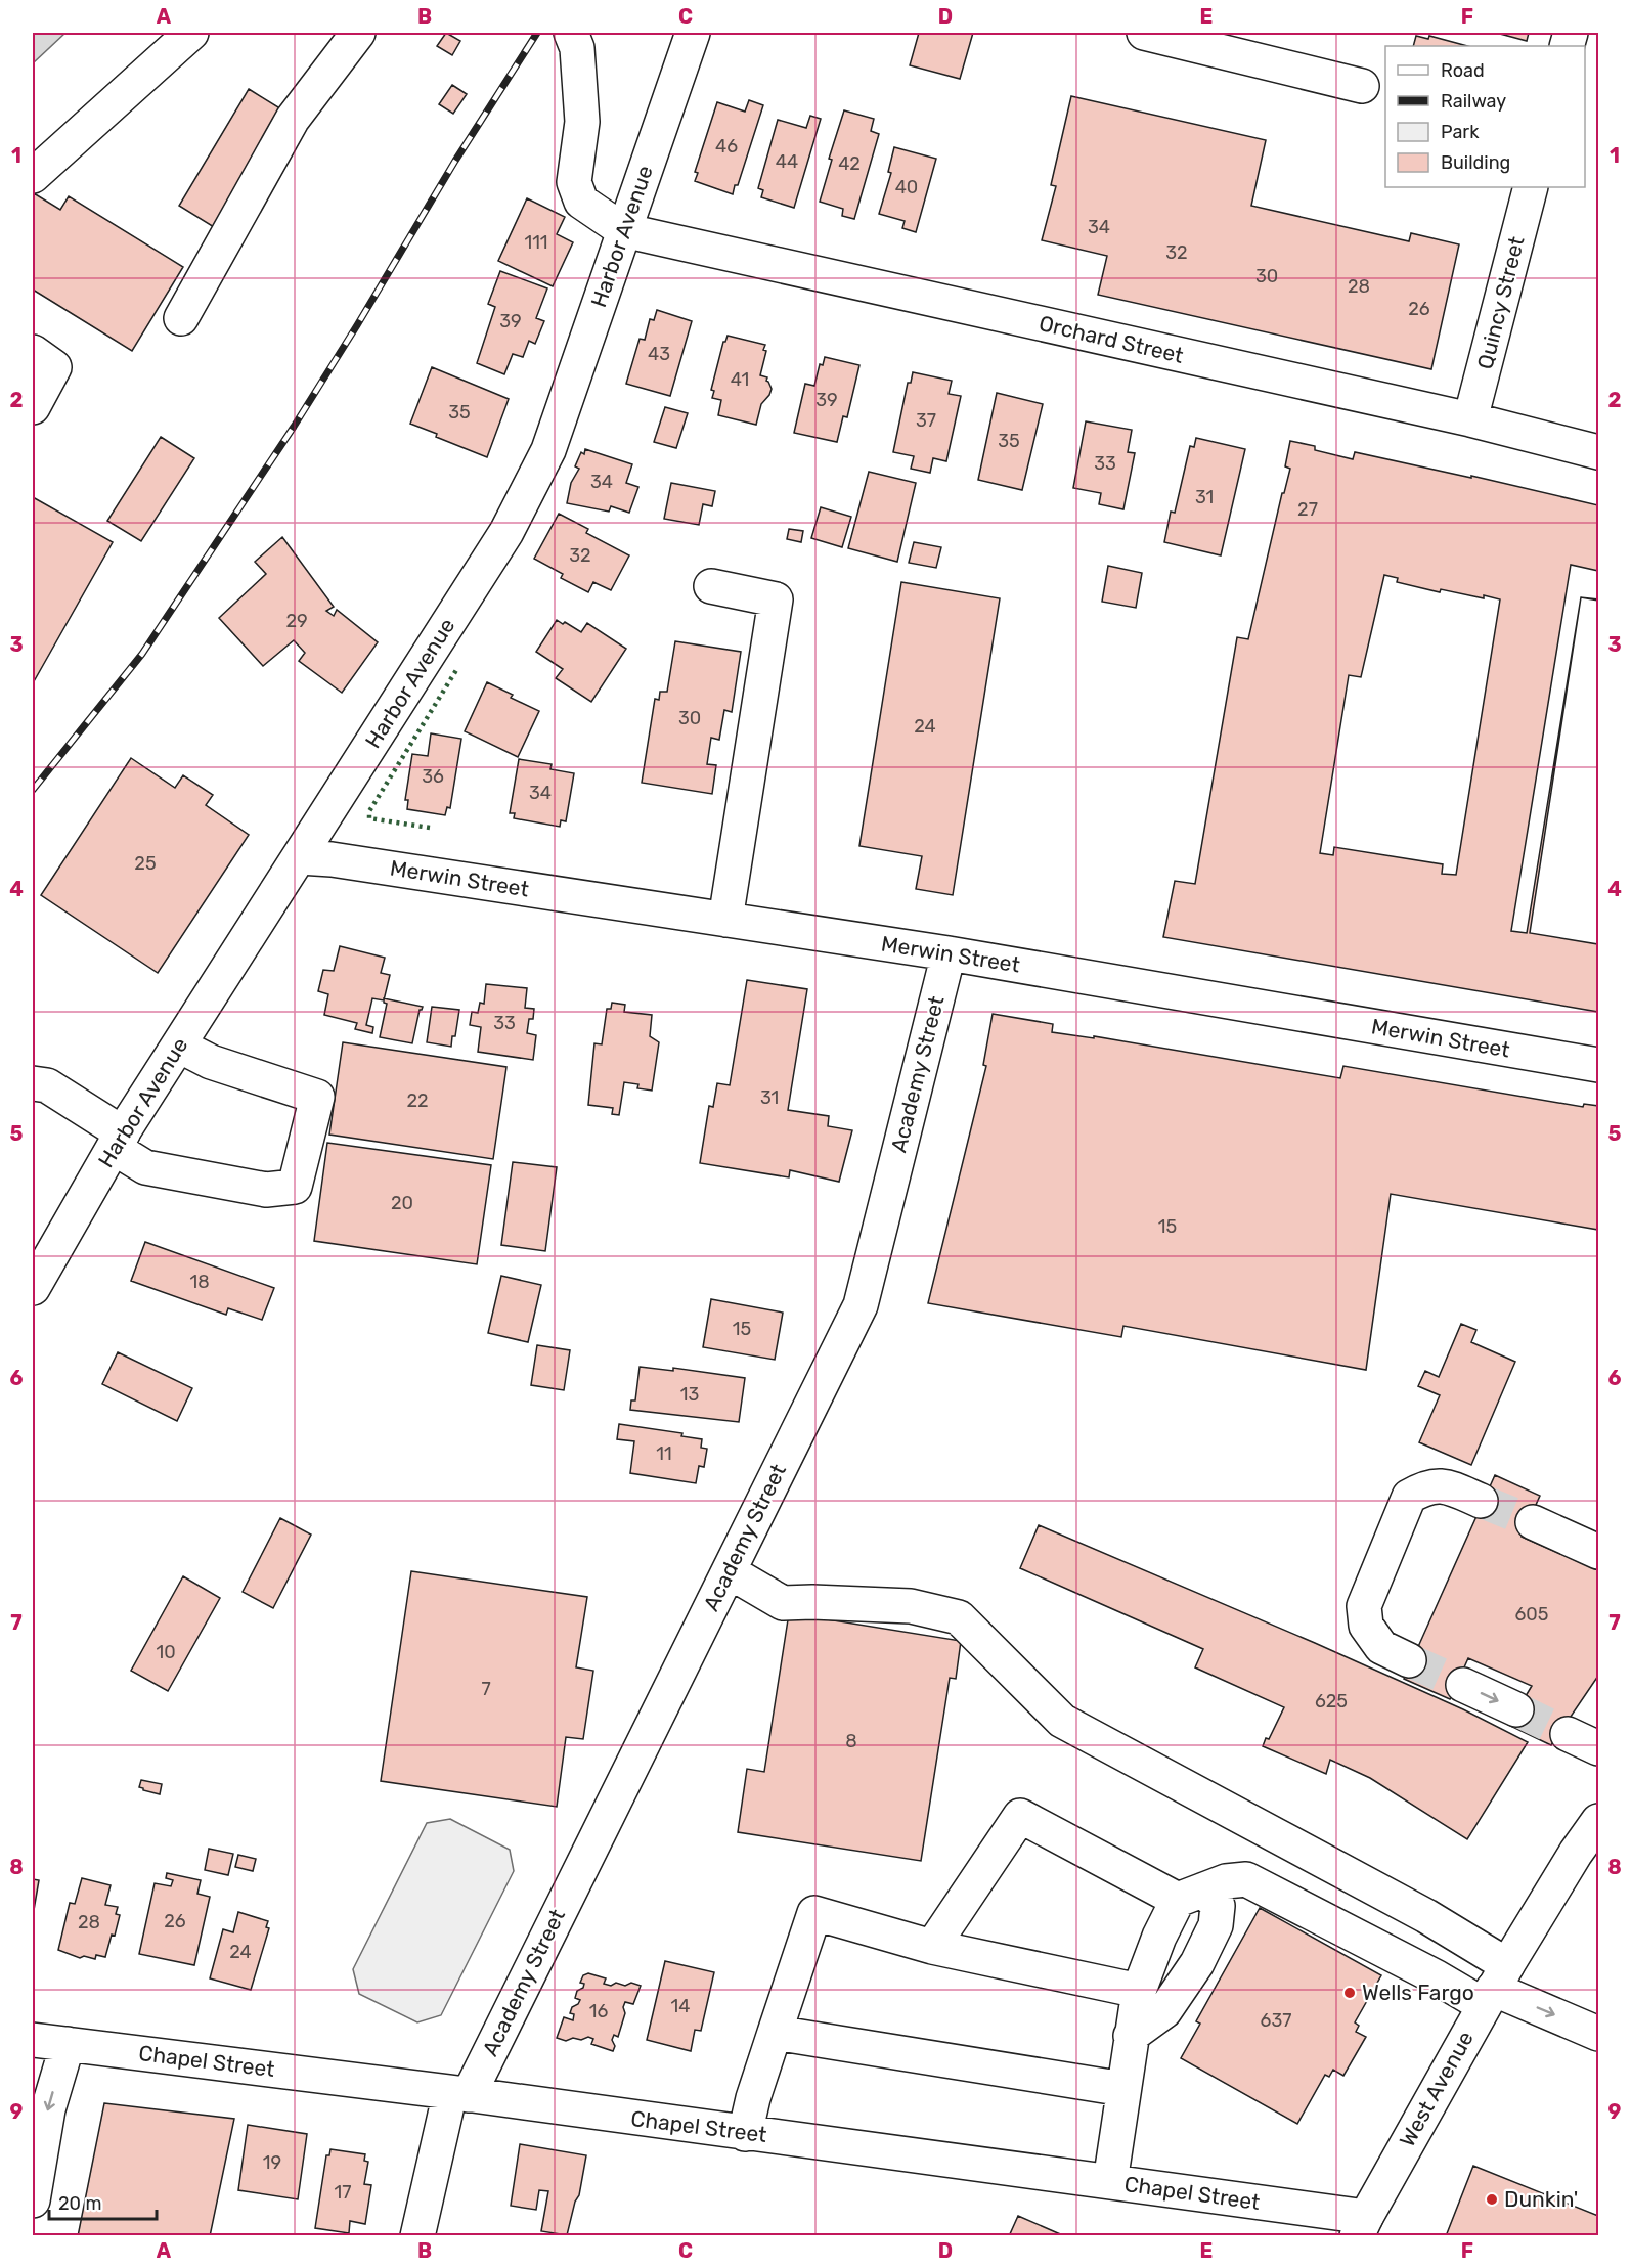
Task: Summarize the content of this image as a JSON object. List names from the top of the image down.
{
  "streets": {
    "street": [
      "Harbor Avenue",
      "Quincy Street",
      "Orchard Street",
      "Merwin Street",
      "Academy Street",
      "Chapel Street",
      "West Avenue"
    ]
  },
  "crossings": [
    ["Harbor Avenue", "Orchard Street"],
    ["Harbor Avenue", "Merwin Street"],
    ["Quincy Street", "Orchard Street"],
    ["Merwin Street", "Academy Street"],
    ["Academy Street", "Chapel Street"],
    ["Chapel Street", "West Avenue"]
  ],
  "places": ["Wells Fargo", "Dunkin'"],
  "house_numbers": [
    "46",
    "44",
    "42",
    "40",
    "34",
    "111",
    "32",
    "30",
    "28",
    "26",
    "39",
    "43",
    "41",
    "39",
    "35",
    "37",
    "35",
    "33",
    "34",
    "31",
    "27",
    "32",
    "29",
    "30",
    "24",
    "36",
    "34",
    "25",
    "33",
    "31",
    "22",
    "20",
    "15",
    "18",
    "15",
    "13",
    "11",
    "605",
    "10",
    "7",
    "625",
    "8",
    "26",
    "28",
    "24",
    "14",
    "16",
    "637",
    "19",
    "17"
  ],
  "legend": [
    "Road",
    "Railway",
    "Park",
    "Building"
  ],
  "scale_bar": "20 m",
  "grid": {
    "columns": [
      "A",
      "B",
      "C",
      "D",
      "E",
      "F"
    ],
    "rows": [
      "1",
      "2",
      "3",
      "4",
      "5",
      "6",
      "7",
      "8",
      "9"
    ]
  }
}
